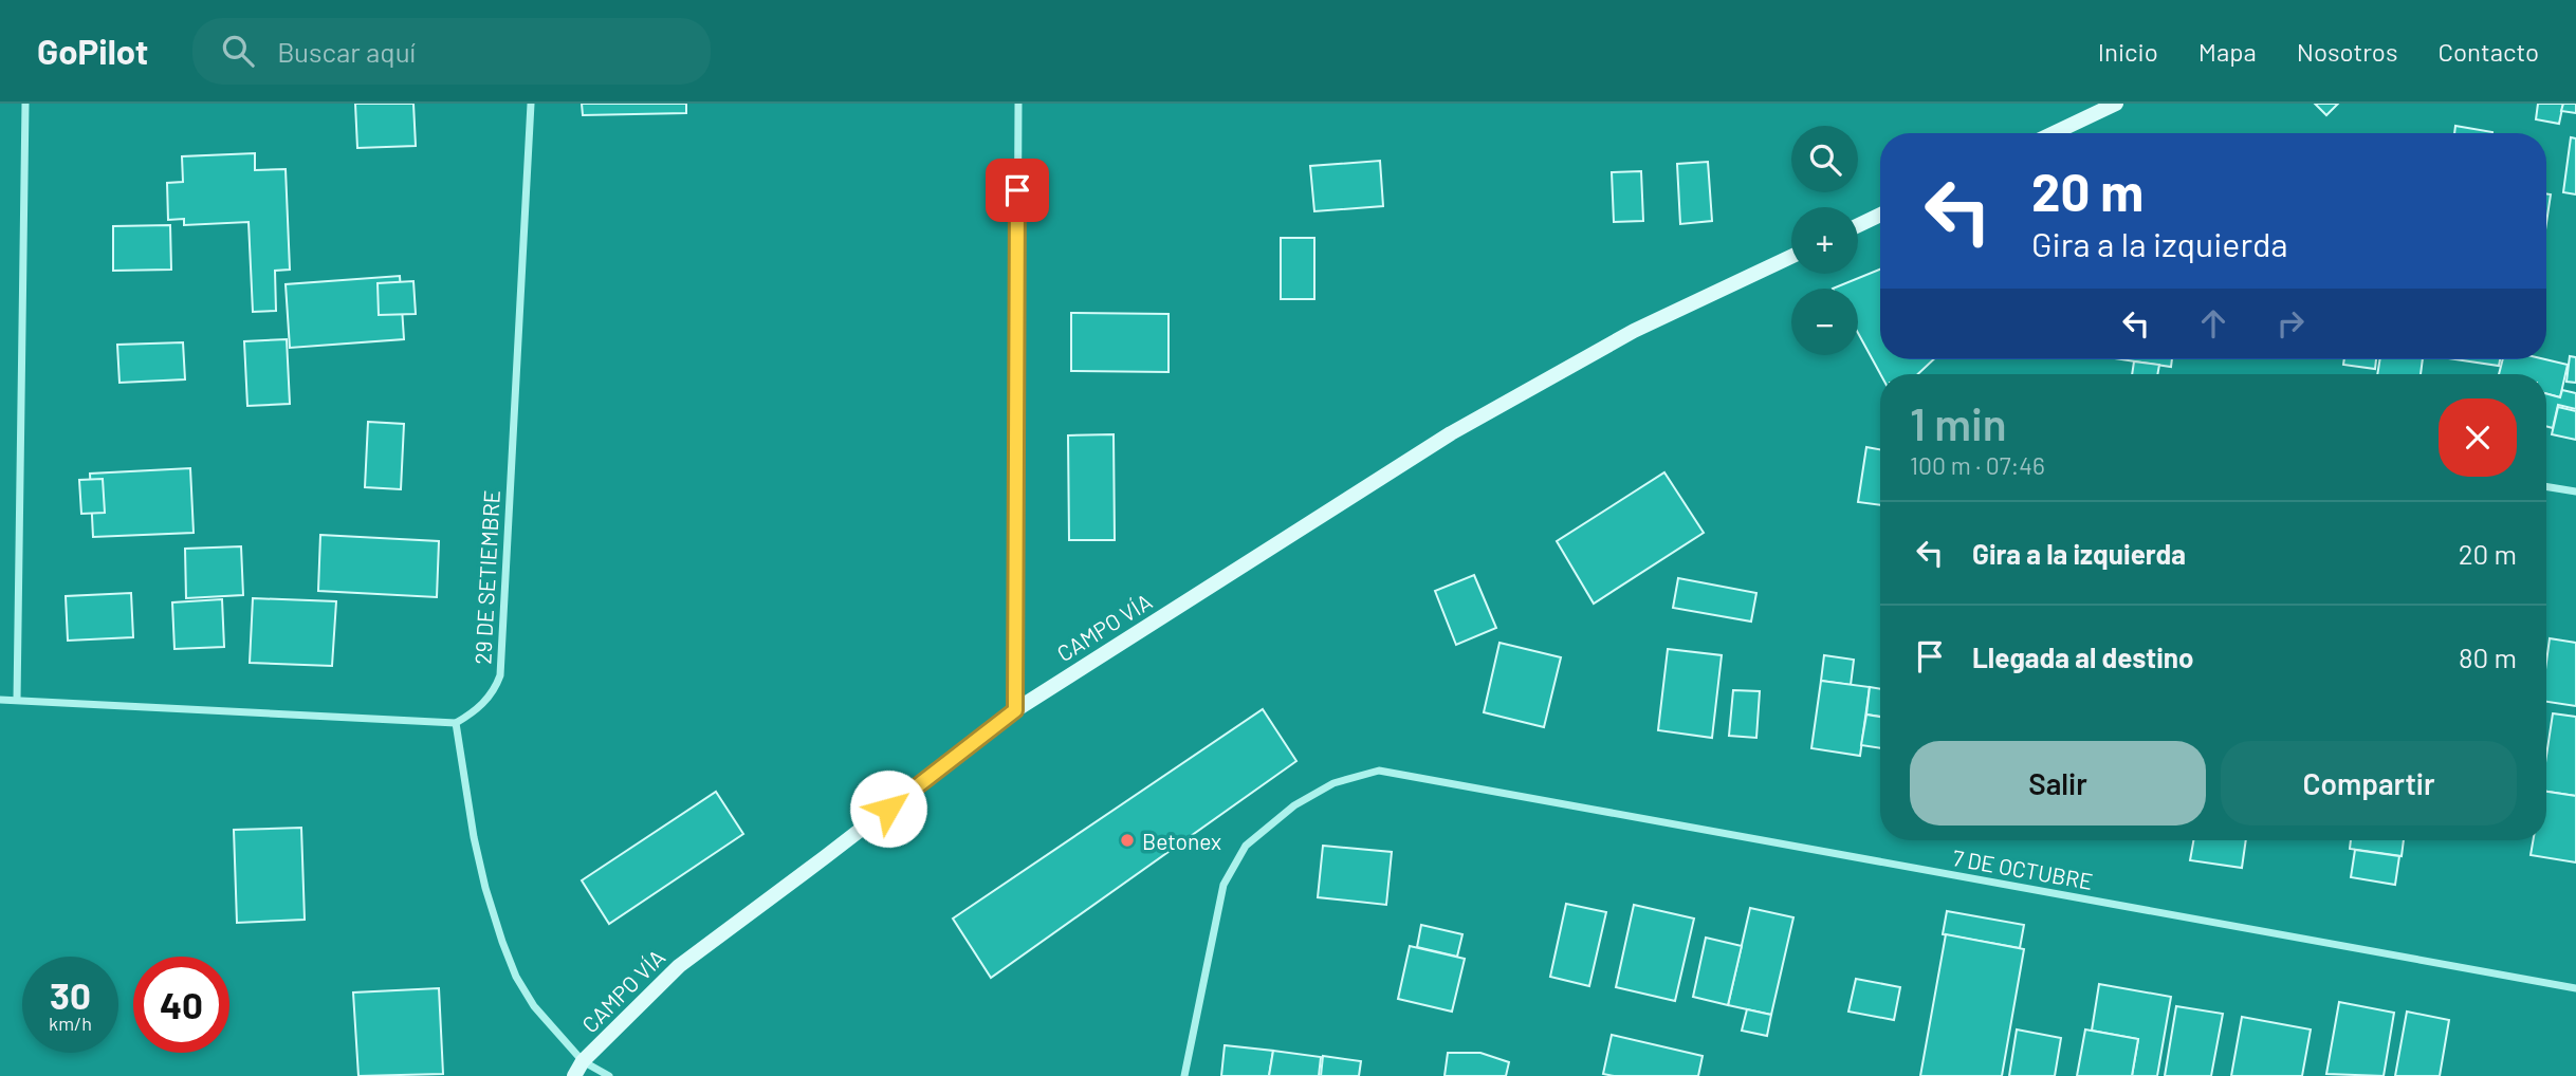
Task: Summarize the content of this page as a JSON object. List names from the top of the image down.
{
  "streets": {
    "street": ["29 DE SETIEMBRE", "CAMPO VÍA", "7 DE OCTUBRE"]
  },
  "places": ["Betonex"],
  "page": {
    "header": "GoPilot",
    "search": "Buscar aquí",
    "nav": [
      "Inicio",
      "Mapa",
      "Nosotros",
      "Contacto"
    ],
    "map_buttons": ["+", "−"],
    "turn": ["20 m", "Gira a la izquierda"],
    "heading": ["1 min", "100 m · 07:46"],
    "list": [
      {
        "name": "Gira a la izquierda",
        "value": "20 m"
      },
      {
        "name": "Llegada al destino",
        "value": "80 m"
      }
    ],
    "buttons": ["Salir", "Compartir"],
    "speed": "30 km/h",
    "limit": "40"
  }
}
